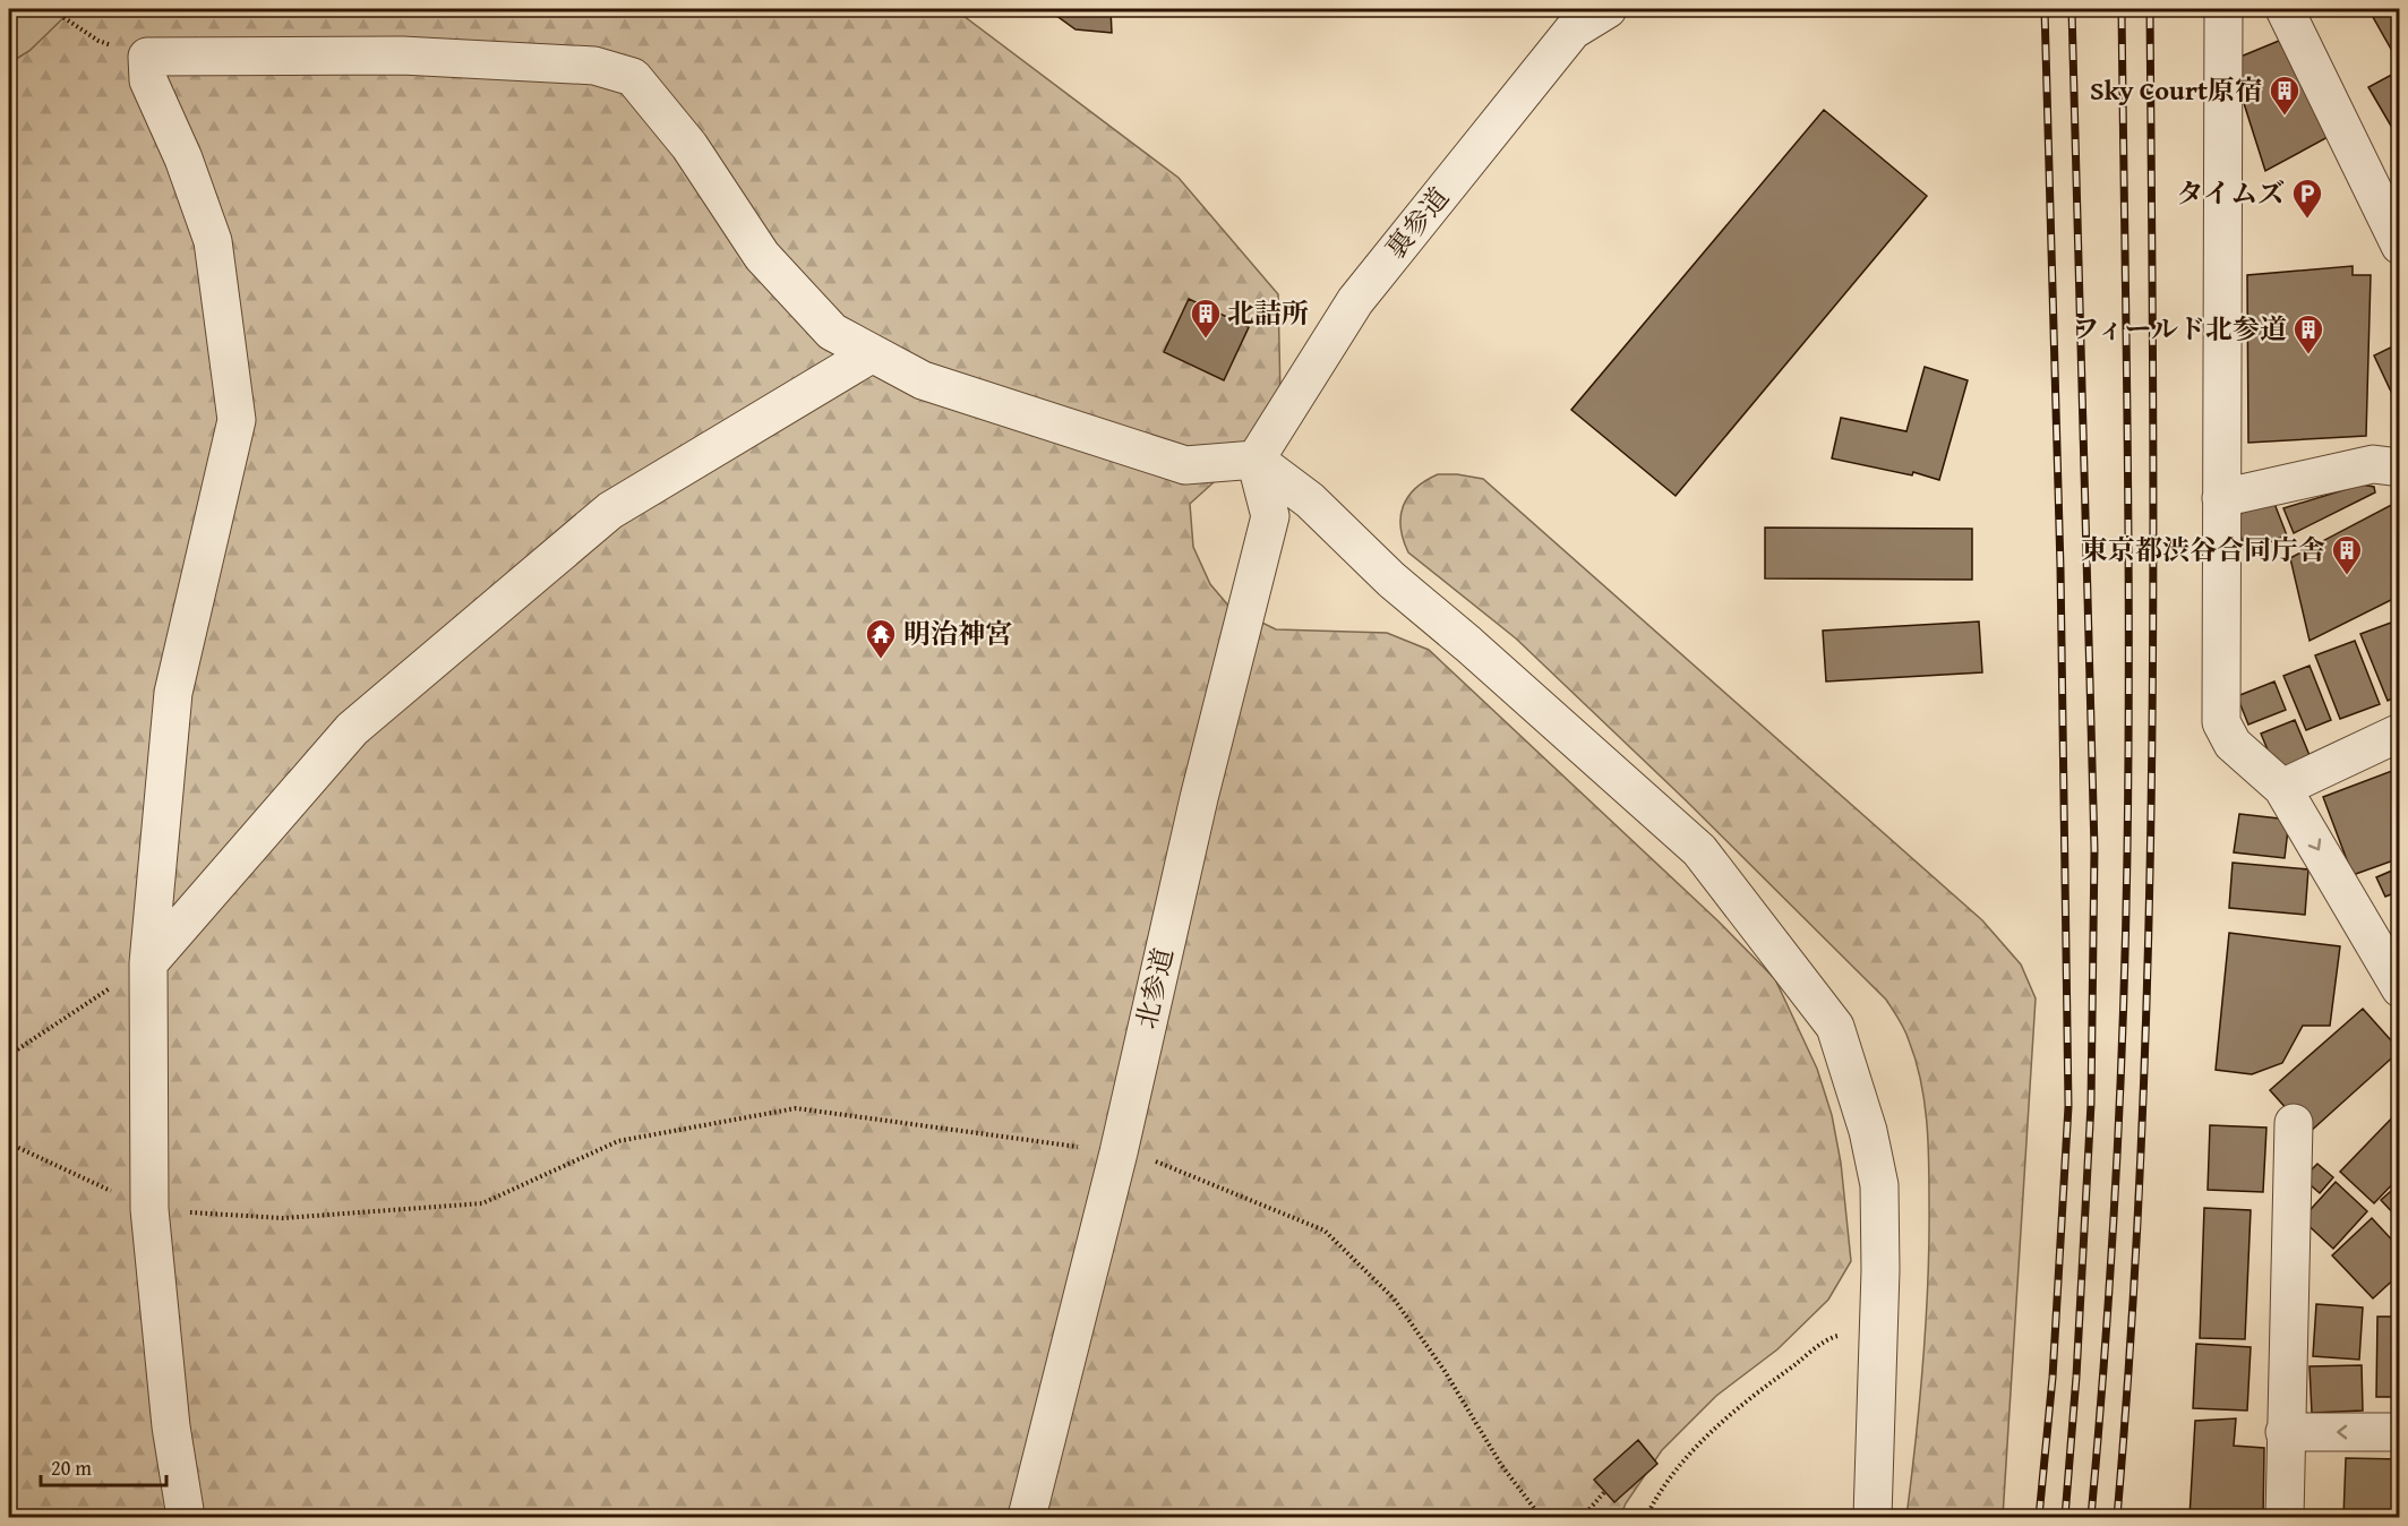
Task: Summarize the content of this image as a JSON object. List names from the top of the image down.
{
  "streets": {
    "street": ["裏参道", "北参道"]
  },
  "crossings": [
    ["裏参道", "北参道"]
  ],
  "places": {
    "building": [
      "Sky Court原宿",
      "北詰所",
      "フィールド北参道",
      "東京都渋谷合同庁舎"
    ],
    "parking": ["タイムズ"],
    "temple": ["明治神宮"]
  },
  "scale_bar": "20 m"
}
